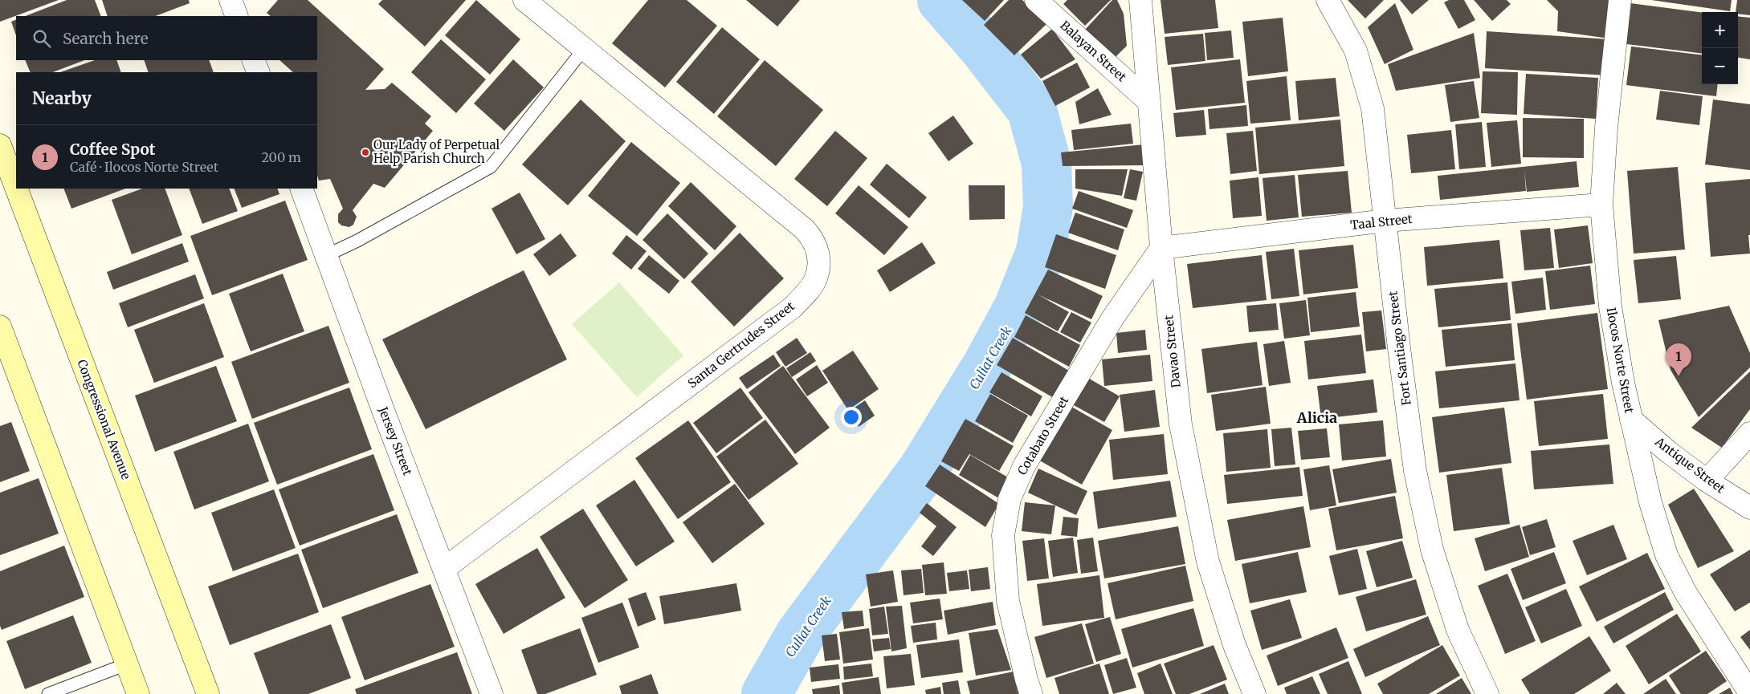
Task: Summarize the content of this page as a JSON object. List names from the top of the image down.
{
  "streets": {
    "main road": ["Congressional Avenue"],
    "street": [
      "Balayan Street",
      "Taal Street",
      "Santa Gertrudes Street",
      "Fort Santiago Street",
      "Davao Street",
      "Ilocos Norte Street",
      "Cotabato Street",
      "Jersey Street",
      "Antique Street"
    ]
  },
  "crossings": [
    ["Balayan Street", "Davao Street"],
    ["Taal Street", "Fort Santiago Street"],
    ["Taal Street", "Davao Street"],
    ["Taal Street", "Ilocos Norte Street"],
    ["Taal Street", "Cotabato Street"],
    ["Santa Gertrudes Street", "Jersey Street"],
    ["Davao Street", "Cotabato Street"],
    ["Ilocos Norte Street", "Antique Street"]
  ],
  "districts": ["Alicia"],
  "water": ["Culiat Creek"],
  "places": ["Our Lady of Perpetual Help Parish Church"],
  "page": {
    "map_buttons": ["+", "−"],
    "search": "Search here",
    "heading": "Nearby",
    "list": [
      {
        "mark": "1",
        "name": "Coffee Spot",
        "note": "Café · Ilocos Norte Street",
        "value": "200 m"
      }
    ],
    "pins": "1"
  }
}
